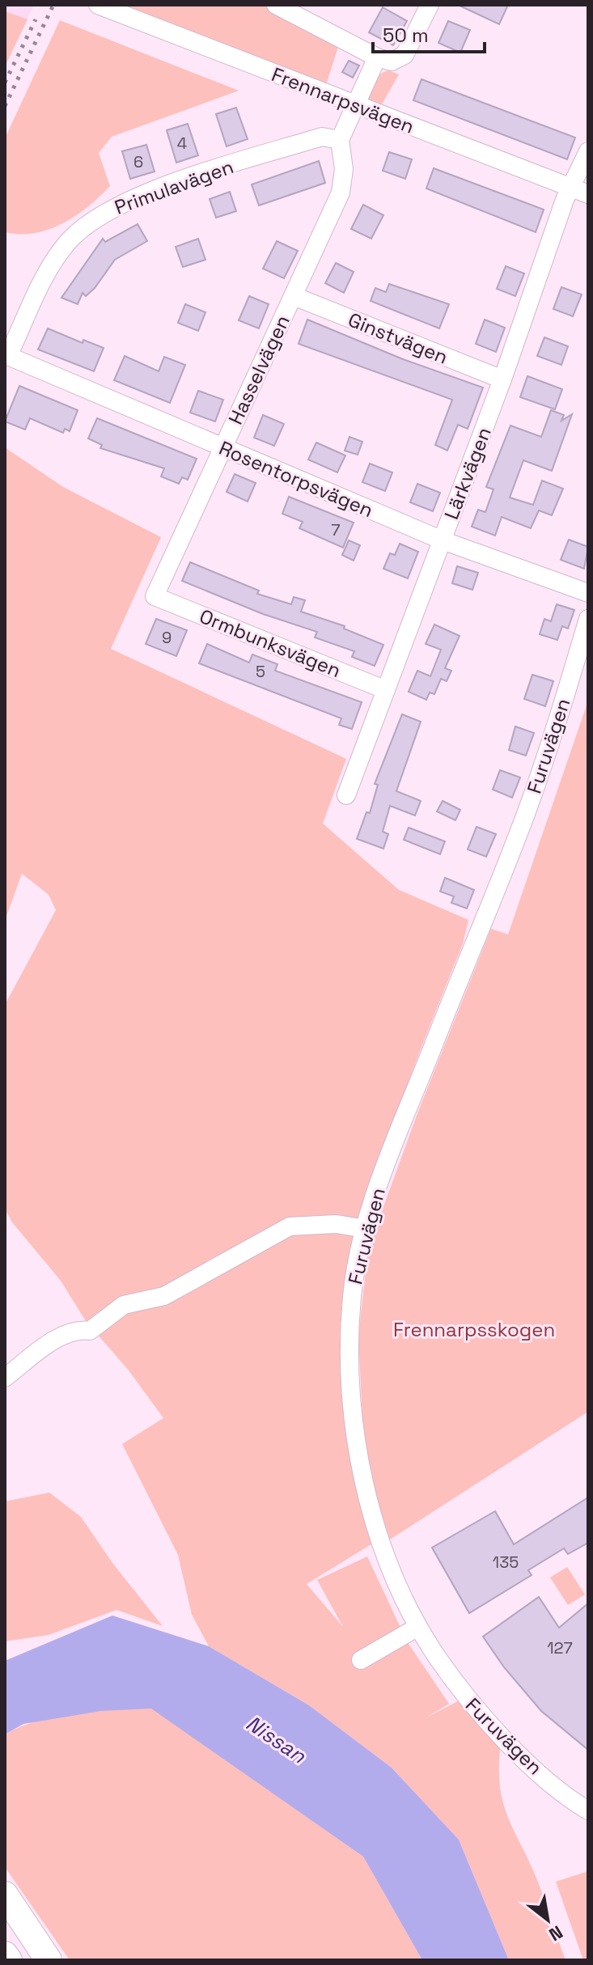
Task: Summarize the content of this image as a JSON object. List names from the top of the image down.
{
  "streets": {
    "street": [
      "Frennarpsvägen",
      "Primulavägen",
      "Ginstvägen",
      "Hasselvägen",
      "Lärkvägen",
      "Rosentorpsvägen",
      "Ormbunksvägen",
      "Furuvägen"
    ]
  },
  "crossings": [
    ["Frennarpsvägen", "Lärkvägen"],
    ["Primulavägen", "Hasselvägen"],
    ["Primulavägen", "Rosentorpsvägen"],
    ["Ginstvägen", "Hasselvägen"],
    ["Ginstvägen", "Lärkvägen"],
    ["Hasselvägen", "Rosentorpsvägen"],
    ["Hasselvägen", "Ormbunksvägen"],
    ["Lärkvägen", "Rosentorpsvägen"],
    ["Lärkvägen", "Ormbunksvägen"]
  ],
  "water": ["Nissan"],
  "parks": ["Frennarpsskogen"],
  "house_numbers": [
    "4",
    "6",
    "7",
    "9",
    "5",
    "135",
    "127"
  ],
  "scale_bar": "50 m",
  "north": "bottom right"
}
